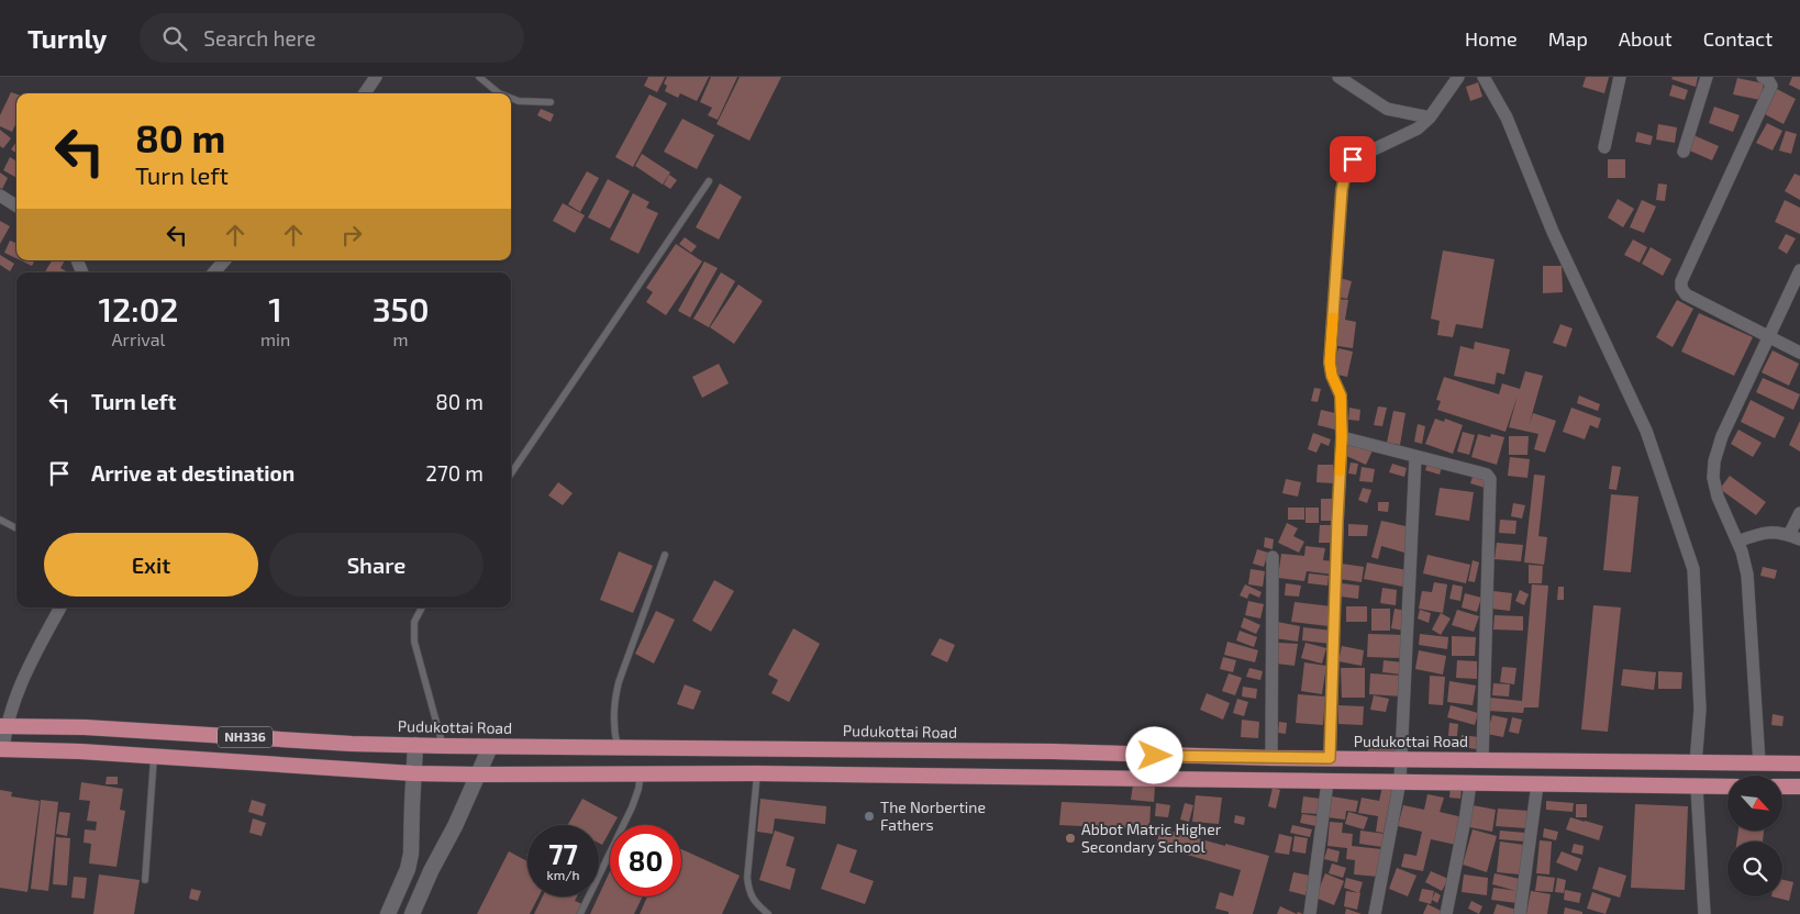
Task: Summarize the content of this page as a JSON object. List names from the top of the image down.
{
  "streets": {
    "highway": ["Pudukottai Road", "NH336"]
  },
  "places": ["The Norbertine Fathers", "Abbot Matric Higher Secondary School"],
  "north": "bottom right",
  "page": {
    "header": "Turnly",
    "search": "Search here",
    "nav": [
      "Home",
      "Map",
      "About",
      "Contact"
    ],
    "turn": ["80 m", "Turn left"],
    "eta": [
      "12:02",
      "Arrival",
      "1",
      "min",
      "350",
      "m"
    ],
    "list": [
      {
        "name": "Turn left",
        "value": "80 m"
      },
      {
        "name": "Arrive at destination",
        "value": "270 m"
      }
    ],
    "buttons": ["Exit", "Share"],
    "speed": "77 km/h",
    "limit": "80"
  }
}
